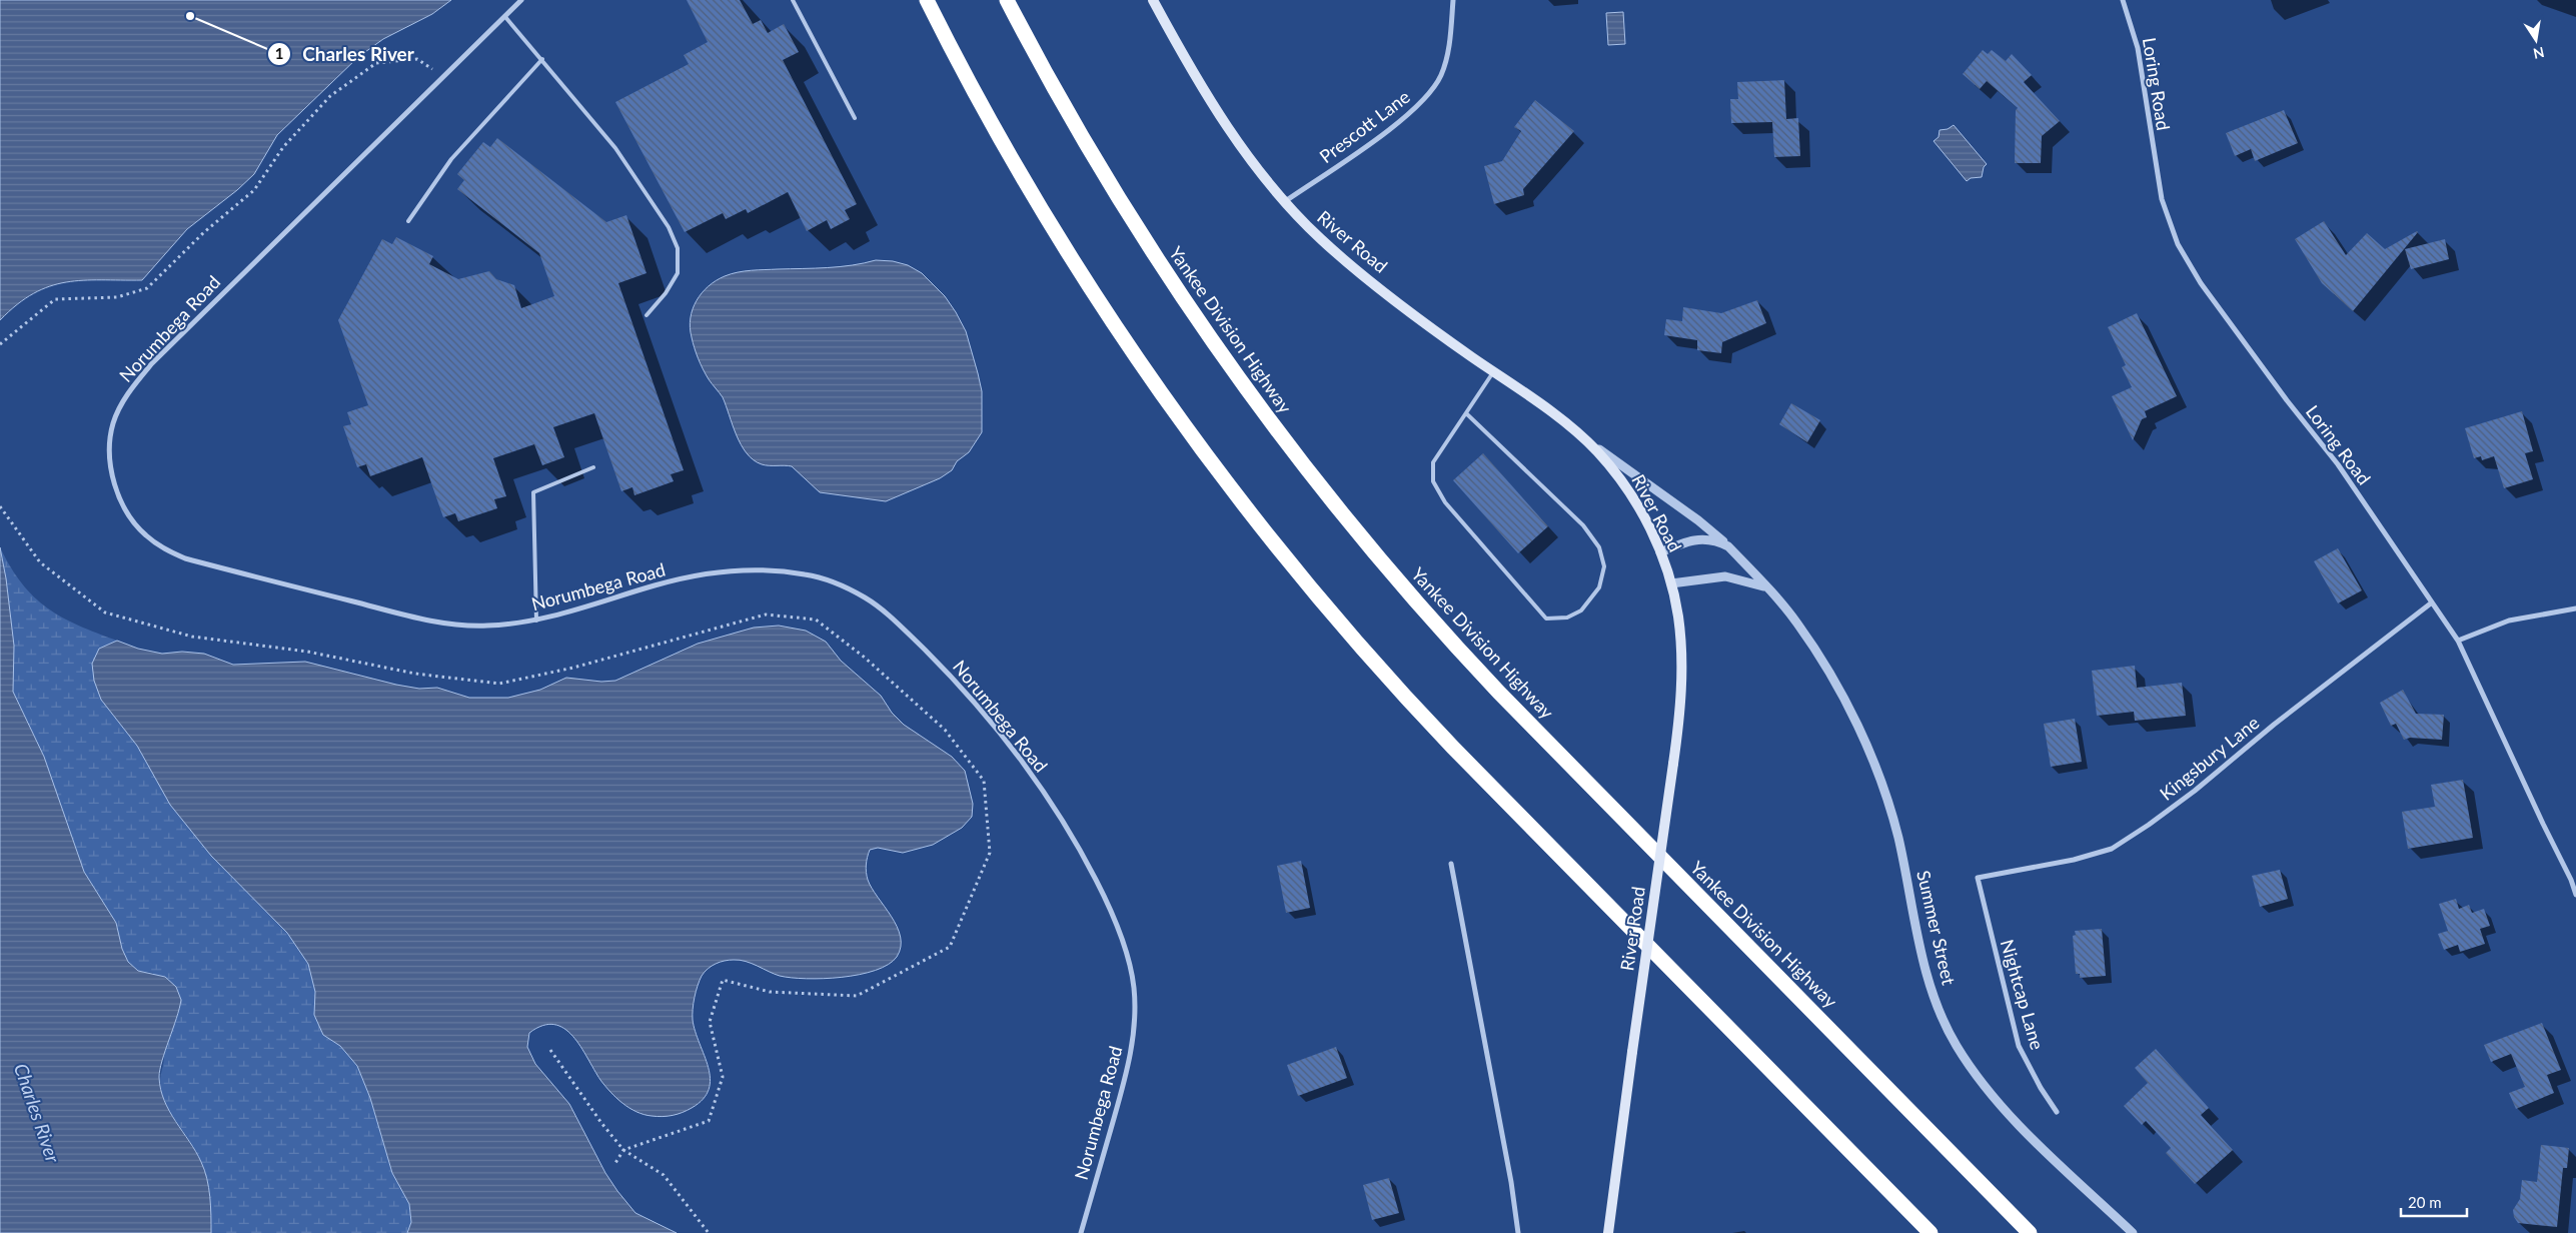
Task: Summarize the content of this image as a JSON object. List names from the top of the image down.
{
  "streets": {
    "highway": ["Yankee Division Highway"],
    "main road": ["River Road"],
    "street": [
      "Loring Road",
      "Prescott Lane",
      "Norumbega Road",
      "Kingsbury Lane",
      "Summer Street",
      "Nightcap Lane"
    ]
  },
  "crossings": [
    ["Loring Road", "Kingsbury Lane"],
    ["Prescott Lane", "River Road"],
    ["River Road", "Summer Street"],
    ["Kingsbury Lane", "Nightcap Lane"]
  ],
  "water": ["Charles River"],
  "places": ["Charles River"],
  "scale_bar": "20 m",
  "north": "bottom"
}
